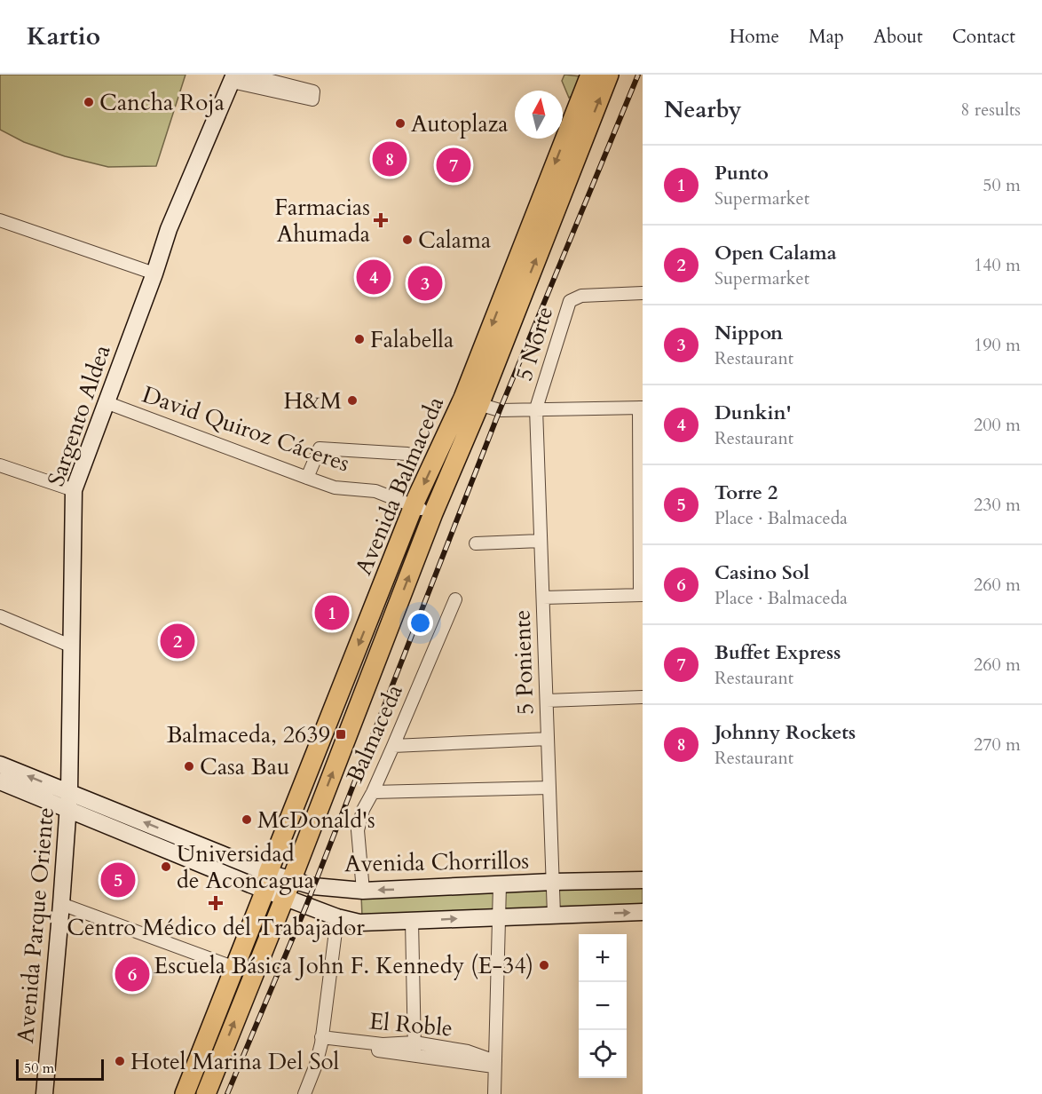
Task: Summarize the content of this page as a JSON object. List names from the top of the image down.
{
  "streets": {
    "main road": ["Avenida Balmaceda"],
    "street": [
      "5 Norte",
      "Sargento Aldea",
      "David Quiroz Cáceres",
      "5 Poniente",
      "Balmaceda",
      "Avenida Chorrillos",
      "Avenida Parque Oriente",
      "El Roble"
    ]
  },
  "crossings": [
    ["5 Norte", "5 Poniente"],
    ["Sargento Aldea", "David Quiroz Cáceres"],
    ["Sargento Aldea", "Avenida Chorrillos"],
    ["Sargento Aldea", "Avenida Parque Oriente"],
    ["David Quiroz Cáceres", "Avenida Balmaceda"],
    ["Avenida Balmaceda", "Avenida Chorrillos"],
    ["5 Poniente", "Avenida Chorrillos"],
    ["Balmaceda", "Avenida Chorrillos"],
    ["Avenida Chorrillos", "Avenida Parque Oriente"]
  ],
  "places": {
    "other": [
      "Cancha Roja",
      "Autoplaza",
      "Calama",
      "Falabella",
      "H&M",
      "Casa Bau",
      "McDonald's",
      "Universidad de Aconcagua",
      "Escuela Básica John F. Kennedy (E-34)",
      "Hotel Marina Del Sol"
    ],
    "health": ["Farmacias Ahumada", "Centro Médico del Trabajador"],
    "transit": ["Balmaceda, 2639"]
  },
  "scale_bar": "50 m",
  "north": "top",
  "page": {
    "header": "Kartio",
    "nav": [
      "Home",
      "Map",
      "About",
      "Contact"
    ],
    "heading": ["Nearby", "8 results"],
    "pins": [
      "8",
      "7",
      "4",
      "3",
      "1",
      "2",
      "5",
      "6"
    ],
    "list": [
      {
        "mark": "1",
        "name": "Punto",
        "note": "Supermarket",
        "value": "50 m"
      },
      {
        "mark": "2",
        "name": "Open Calama",
        "note": "Supermarket",
        "value": "140 m"
      },
      {
        "mark": "3",
        "name": "Nippon",
        "note": "Restaurant",
        "value": "190 m"
      },
      {
        "mark": "4",
        "name": "Dunkin'",
        "note": "Restaurant",
        "value": "200 m"
      },
      {
        "mark": "5",
        "name": "Torre 2",
        "note": "Place · Balmaceda",
        "value": "230 m"
      },
      {
        "mark": "6",
        "name": "Casino Sol",
        "note": "Place · Balmaceda",
        "value": "260 m"
      },
      {
        "mark": "7",
        "name": "Buffet Express",
        "note": "Restaurant",
        "value": "260 m"
      },
      {
        "mark": "8",
        "name": "Johnny Rockets",
        "note": "Restaurant",
        "value": "270 m"
      }
    ],
    "map_buttons": ["+", "−"],
    "scale": "50 m"
  }
}
